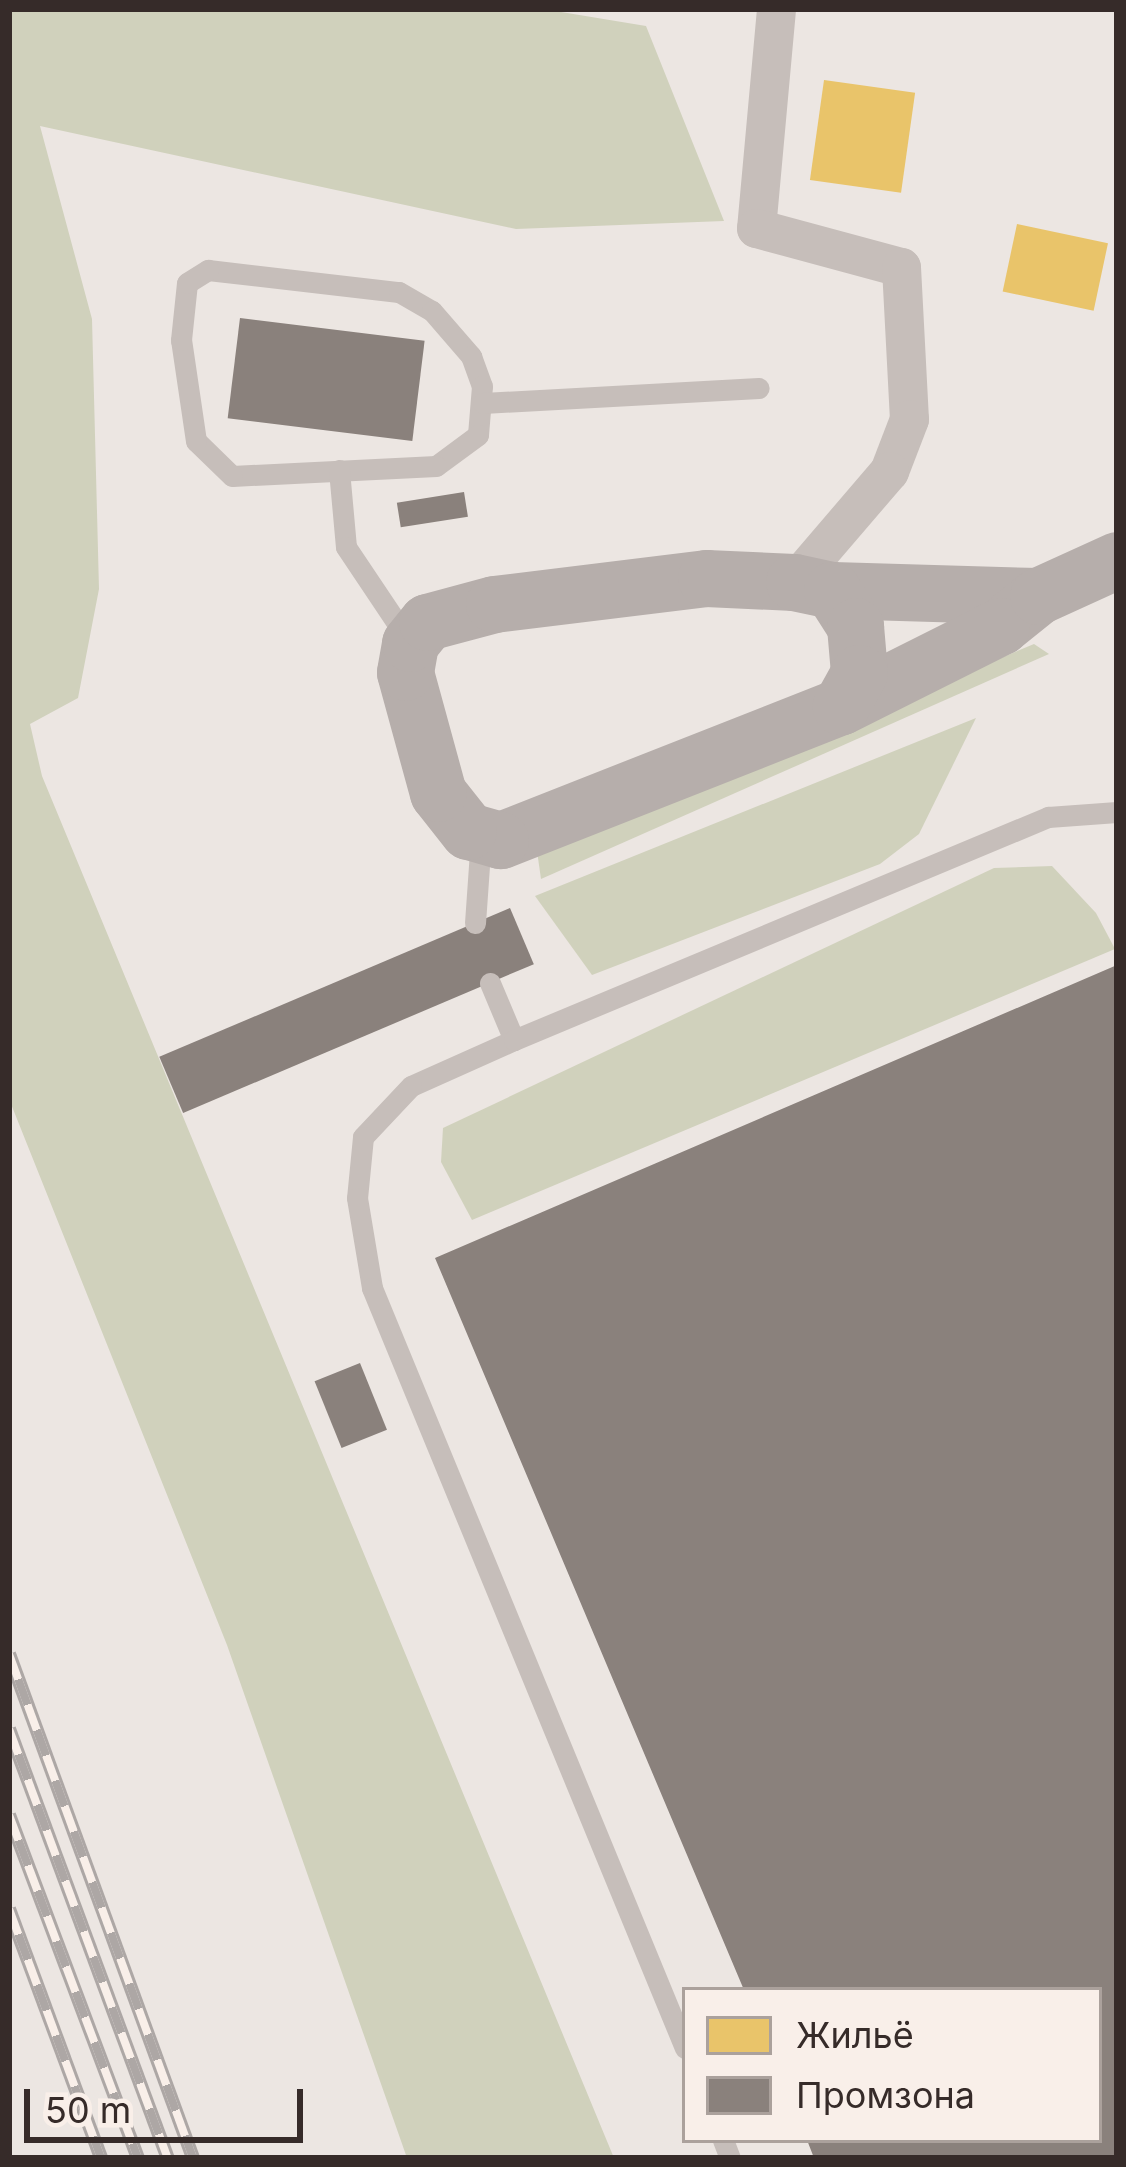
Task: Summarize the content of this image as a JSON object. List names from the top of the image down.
{
  "legend": ["Жильё", "Промзона"],
  "scale_bar": "50 m"
}
